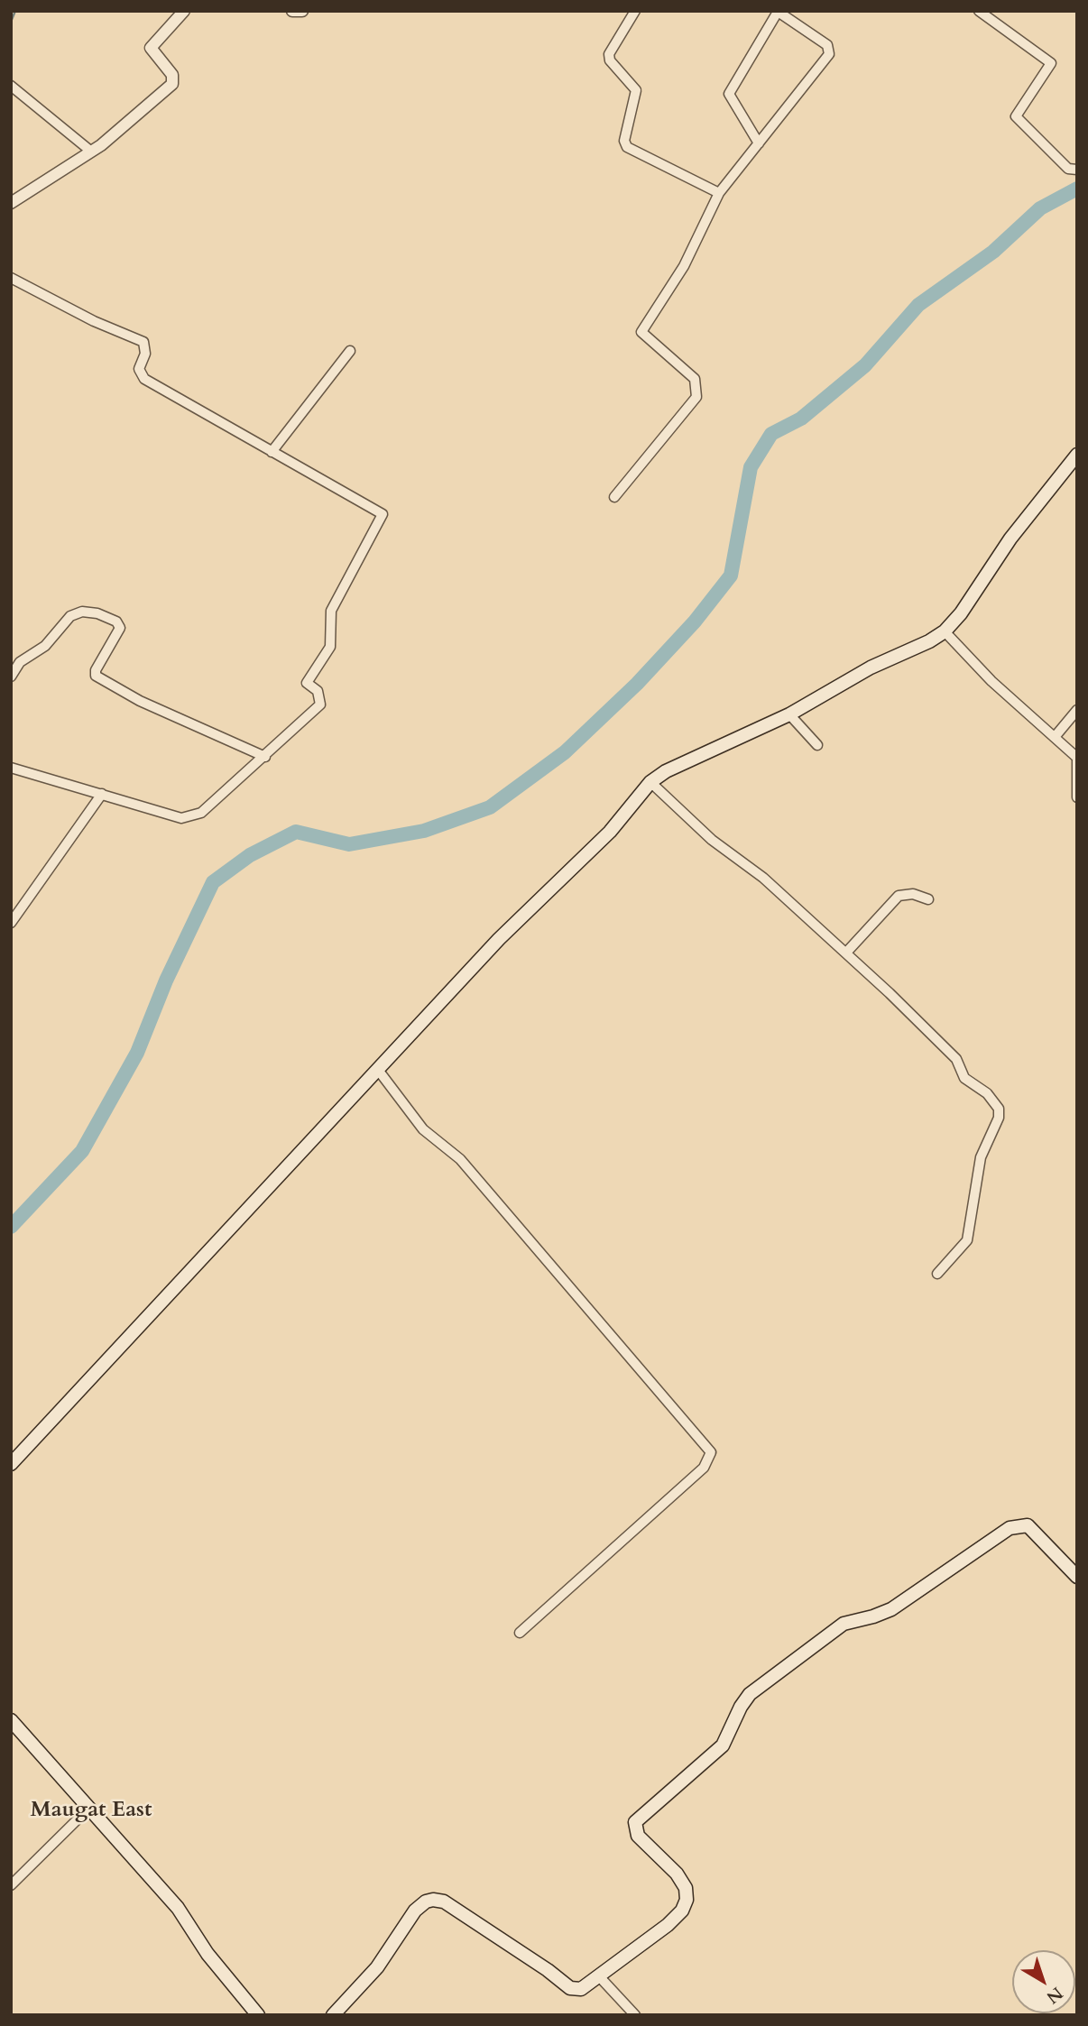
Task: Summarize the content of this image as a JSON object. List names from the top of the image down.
{
  "districts": ["Maugat East"],
  "north": "bottom right"
}
